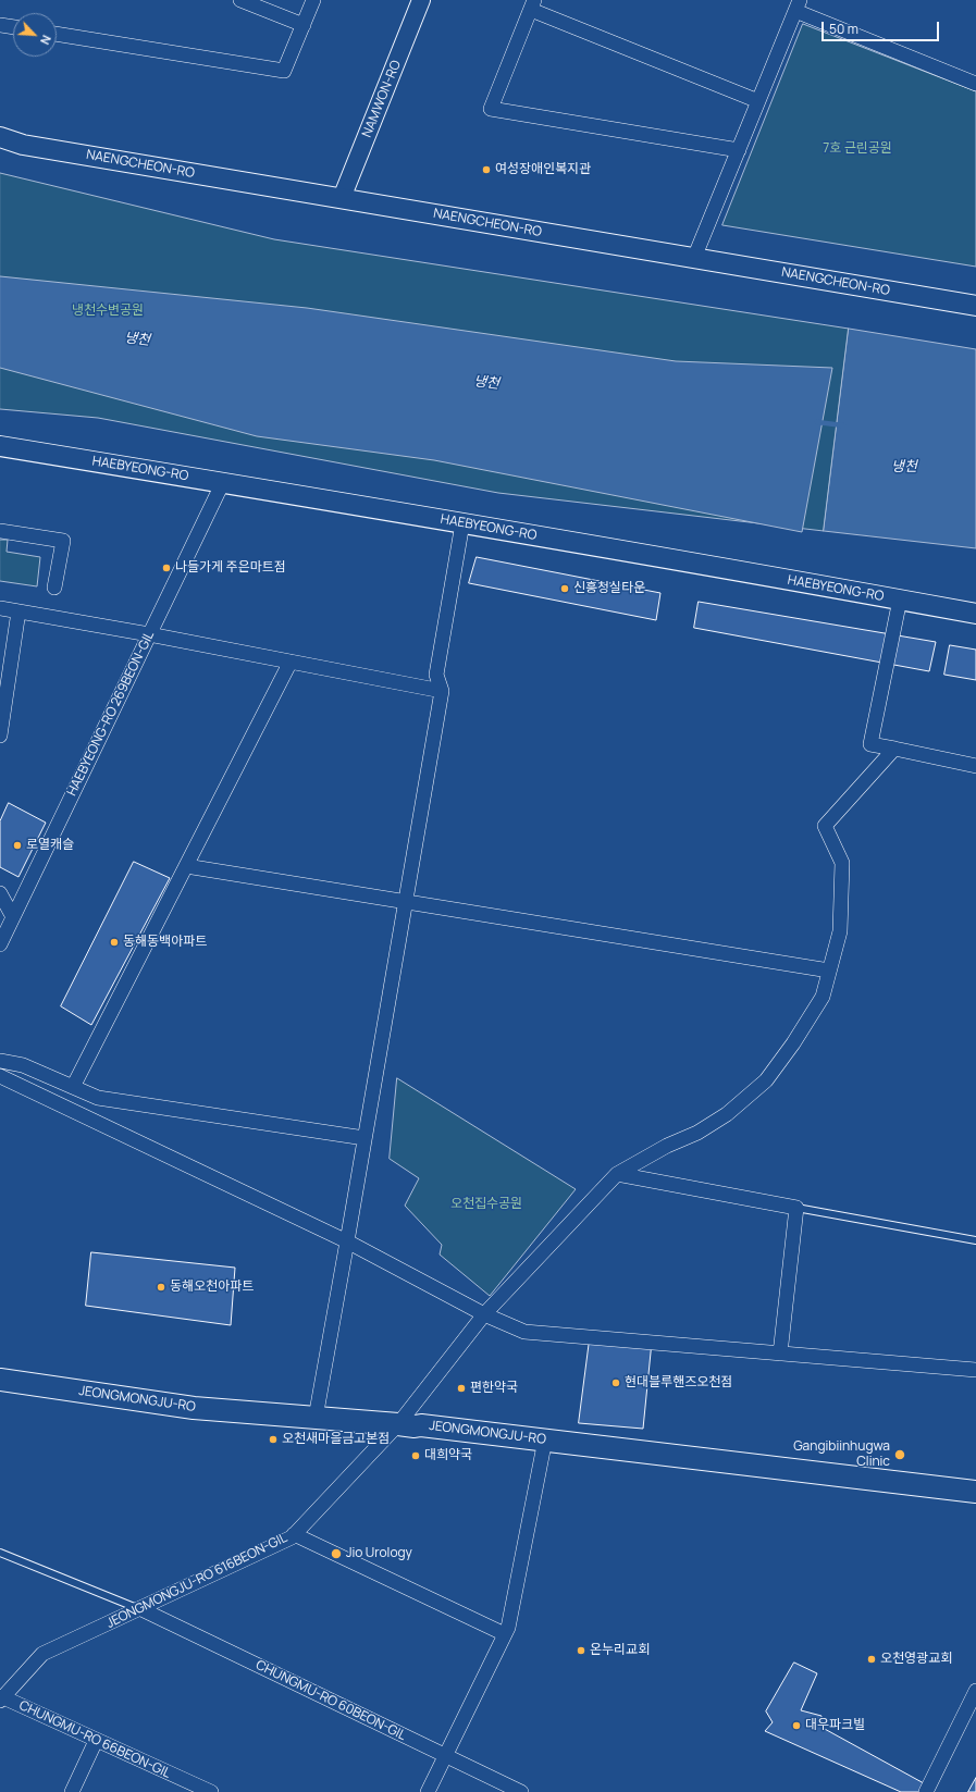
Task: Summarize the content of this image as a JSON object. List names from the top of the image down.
{
  "streets": {
    "main road": ["NAENGCHEON-RO", "HAEBYEONG-RO", "JEONGMONGJU-RO"],
    "street": [
      "NAMWON-RO",
      "HAEBYEONG-RO 269BEON-GIL",
      "JEONGMONGJU-RO 616BEON-GIL",
      "CHUNGMU-RO 60BEON-GIL",
      "CHUNGMU-RO 66BEON-GIL"
    ]
  },
  "crossings": [
    ["NAMWON-RO", "NAENGCHEON-RO"],
    ["HAEBYEONG-RO", "HAEBYEONG-RO 269BEON-GIL"],
    ["JEONGMONGJU-RO", "JEONGMONGJU-RO 616BEON-GIL"],
    ["JEONGMONGJU-RO 616BEON-GIL", "CHUNGMU-RO 60BEON-GIL"],
    ["JEONGMONGJU-RO 616BEON-GIL", "CHUNGMU-RO 66BEON-GIL"]
  ],
  "water": ["냉천"],
  "parks": ["7호 근린공원", "냉천수변공원", "오천집수공원"],
  "places": [
    "여성장애인복지관",
    "나들가게 주은마트점",
    "신흥청실타운",
    "로열캐슬",
    "동해동백아파트",
    "동해오천아파트",
    "현대블루핸즈오천점",
    "편한약국",
    "오천새마을금고본점",
    "Gangibiinhugwa Clinic",
    "대희약국",
    "Jio Urology",
    "온누리교회",
    "오천영광교회",
    "대우파크빌"
  ],
  "scale_bar": "50 m",
  "north": "bottom right"
}
